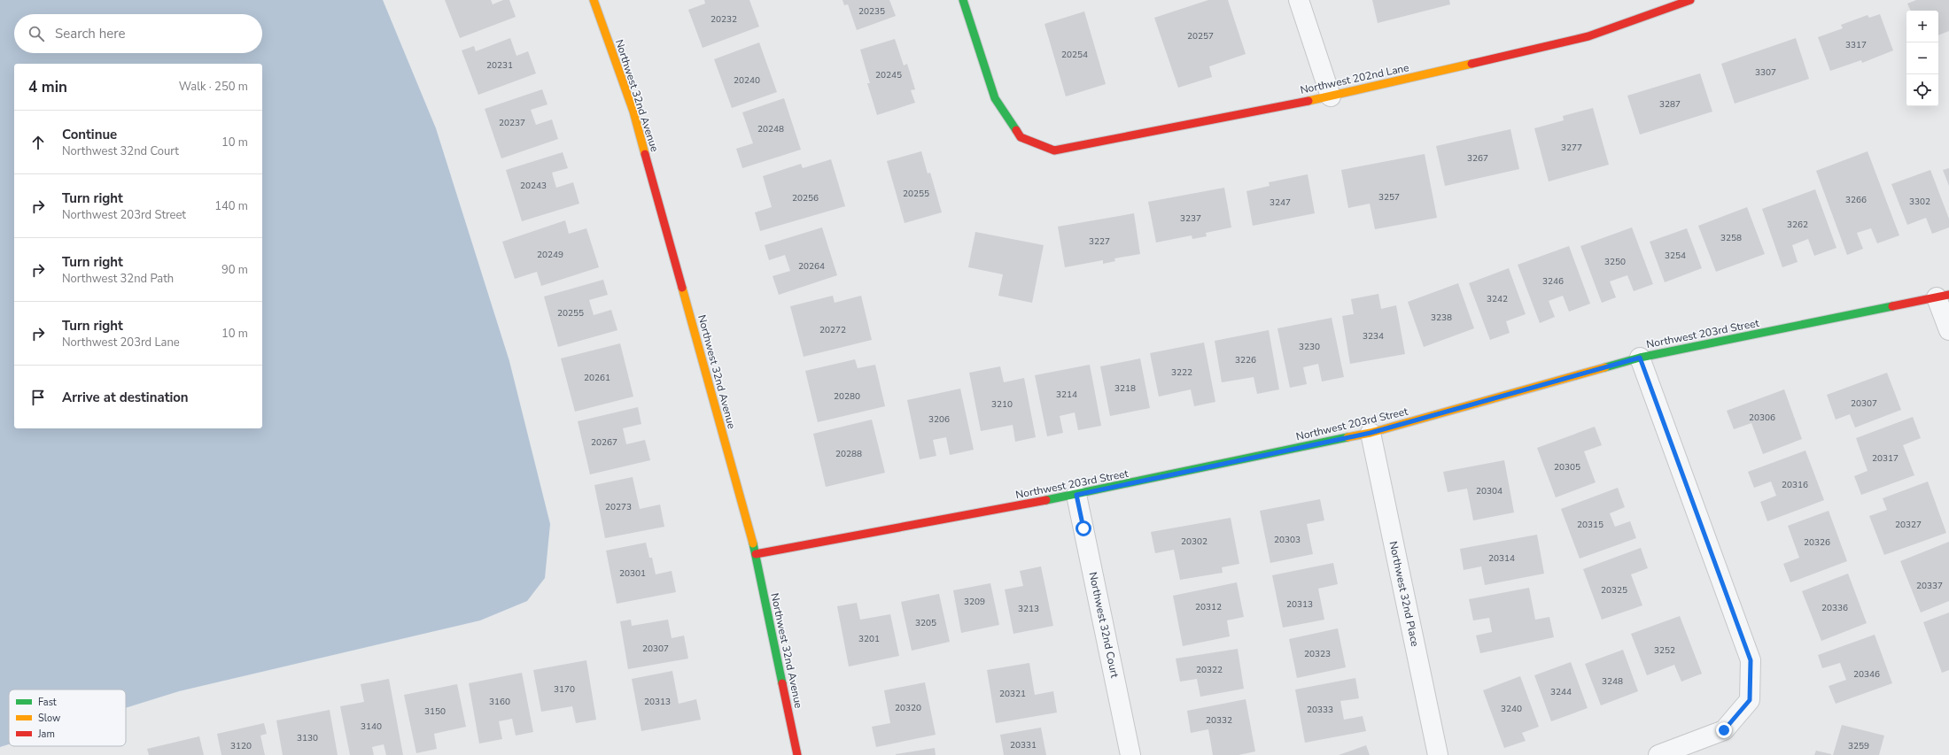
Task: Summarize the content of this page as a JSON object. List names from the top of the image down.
{
  "streets": {
    "street": [
      "Northwest 202nd Lane",
      "Northwest 32nd Avenue",
      "Northwest 203rd Street",
      "Northwest 32nd Place",
      "Northwest 32nd Court"
    ]
  },
  "crossings": [
    ["Northwest 32nd Avenue", "Northwest 203rd Street"],
    ["Northwest 203rd Street", "Northwest 32nd Place"],
    ["Northwest 203rd Street", "Northwest 32nd Court"]
  ],
  "house_numbers": [
    "20235",
    "20232",
    "20257",
    "3317",
    "20254",
    "20231",
    "3307",
    "20245",
    "20240",
    "3287",
    "20237",
    "20248",
    "3277",
    "3267",
    "20243",
    "20255",
    "3257",
    "20256",
    "3266",
    "3302",
    "3247",
    "3237",
    "3262",
    "3258",
    "3227",
    "20249",
    "3254",
    "3250",
    "20264",
    "3246",
    "3242",
    "20255",
    "3238",
    "20272",
    "3234",
    "3230",
    "3226",
    "3222",
    "20261",
    "3218",
    "3214",
    "20280",
    "20307",
    "3210",
    "20306",
    "3206",
    "20267",
    "20288",
    "20317",
    "20305",
    "20316",
    "20304",
    "20273",
    "20315",
    "20327",
    "20303",
    "20302",
    "20326",
    "20314",
    "20301",
    "20337",
    "20325",
    "3209",
    "20313",
    "20312",
    "20336",
    "3213",
    "3205",
    "3201",
    "20307",
    "3252",
    "20323",
    "20322",
    "20346",
    "3248",
    "3170",
    "3244",
    "20321",
    "3160",
    "20313",
    "20320",
    "3240",
    "20333",
    "3150",
    "20332",
    "3140",
    "3130",
    "20331",
    "3120",
    "3259"
  ],
  "legend": ["Fast", "Slow", "Jam"],
  "page": {
    "map_buttons": ["+", "−"],
    "search": "Search here",
    "heading": ["4 min", "Walk · 250 m"],
    "list": [
      ["Continue", "Northwest 32nd Court", "10 m"],
      ["Turn right", "Northwest 203rd Street", "140 m"],
      ["Turn right", "Northwest 32nd Path", "90 m"],
      ["Turn right", "Northwest 203rd Lane", "10 m"],
      "Arrive at destination"
    ]
  }
}
